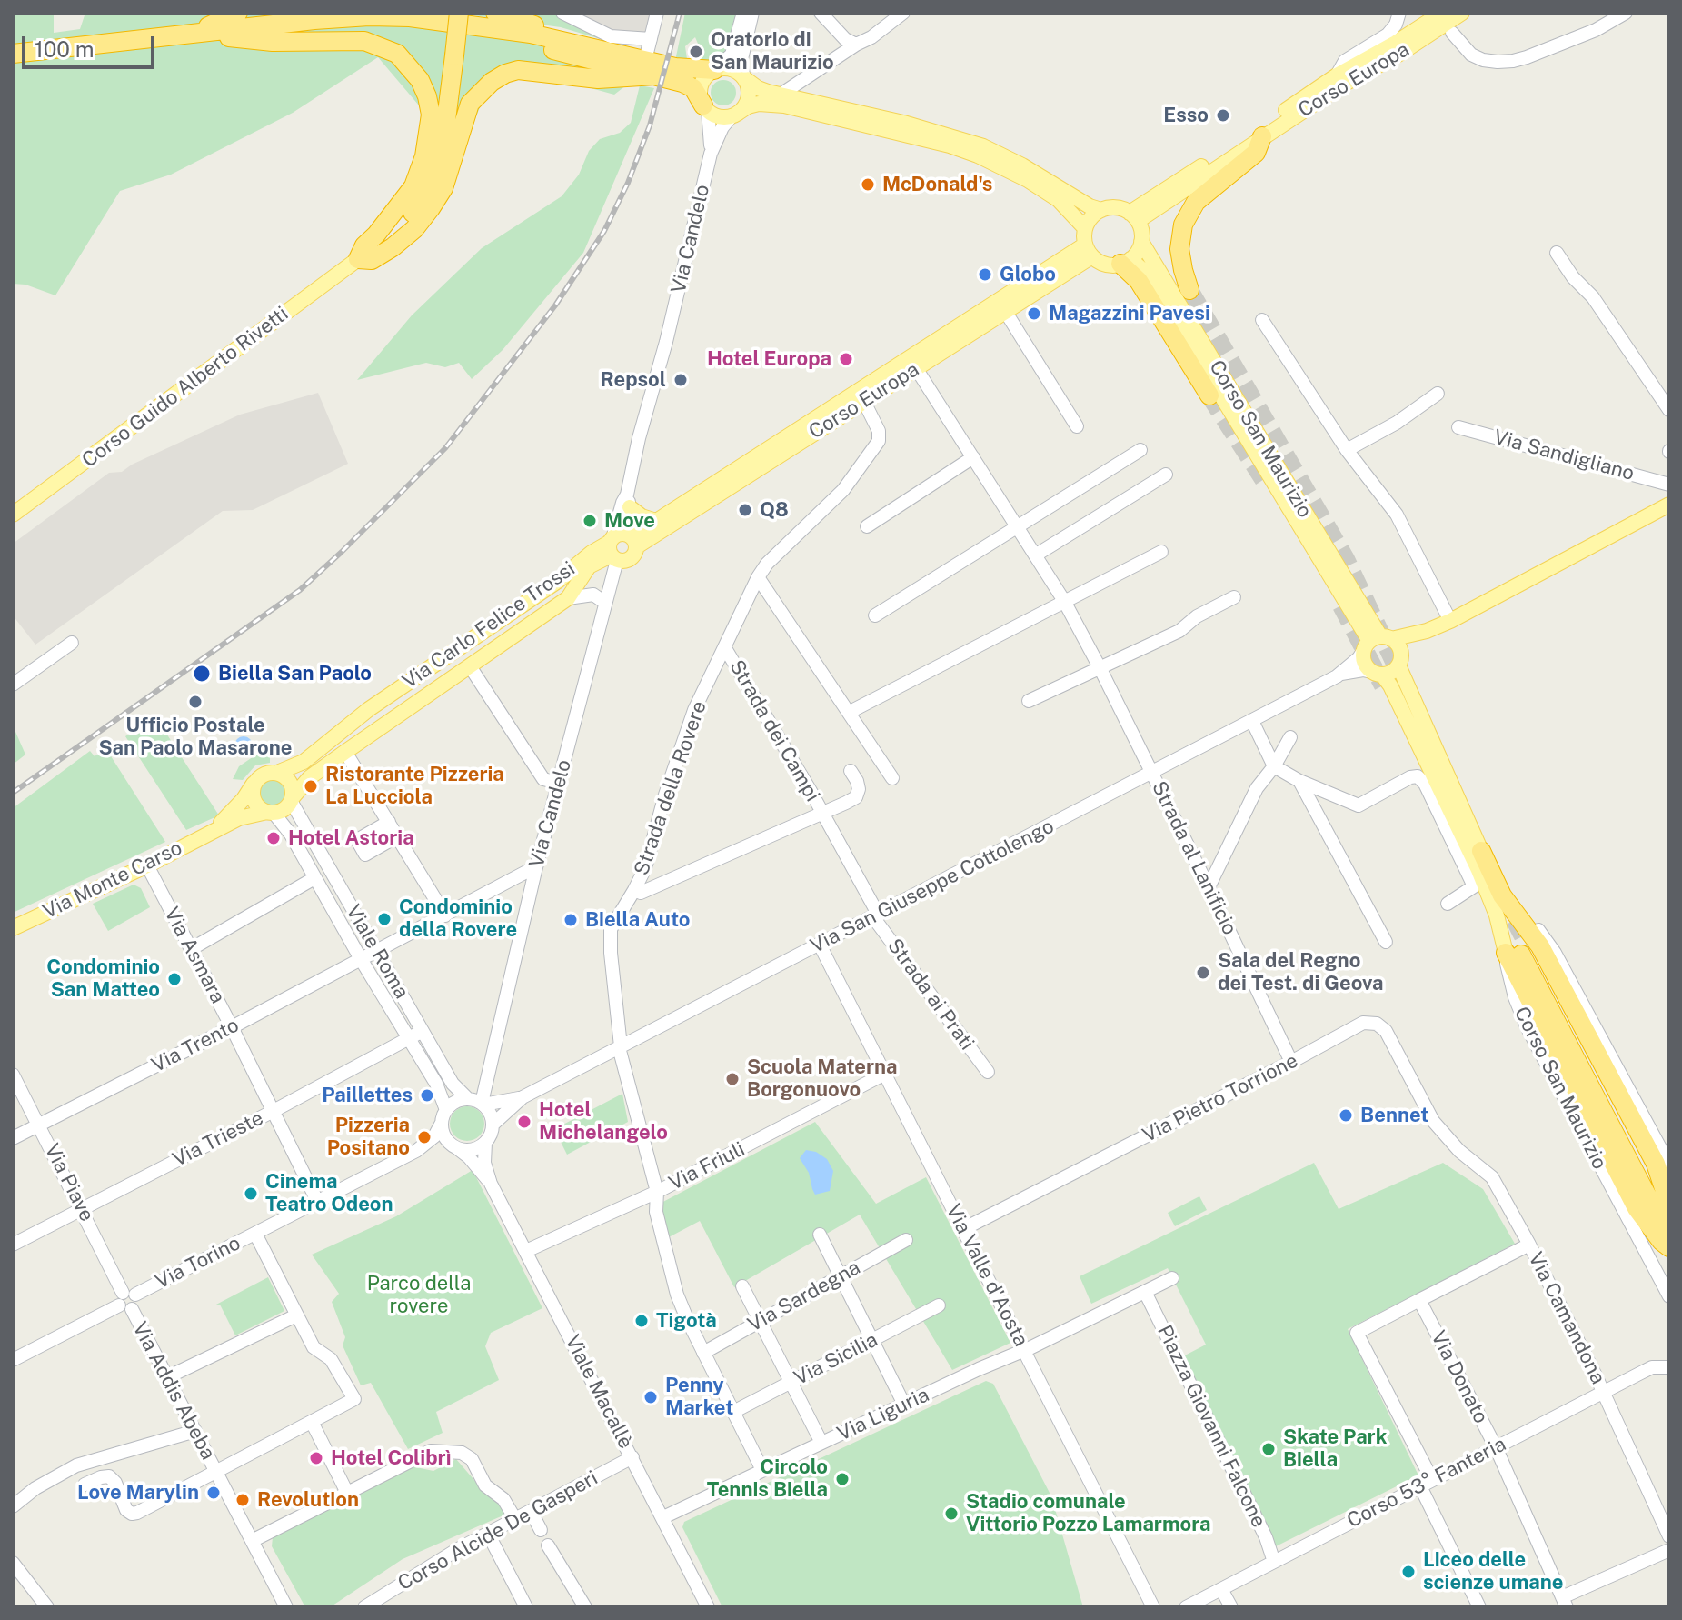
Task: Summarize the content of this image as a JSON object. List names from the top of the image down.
{
  "streets": {
    "main road": [
      "Corso Europa",
      "Corso Guido Alberto Rivetti",
      "Corso San Maurizio",
      "Via Carlo Felice Trossi",
      "Via Monte Carso"
    ],
    "street": [
      "Via Candelo",
      "Via Sandigliano",
      "Strada dei Campi",
      "Strada della Rovere",
      "Strada al Lanificio",
      "Via San Giuseppe Cottolengo",
      "Viale Roma",
      "Via Asmara",
      "Strada ai Prati",
      "Via Trento",
      "Via Pietro Torrione",
      "Via Trieste",
      "Via Friuli",
      "Via Piave",
      "Via Torino",
      "Via Valle d'Aosta",
      "Via Sardegna",
      "Via Camandona",
      "Via Sicilia",
      "Via Donato",
      "Via Addis Abeba",
      "Viale Macallè",
      "Via Liguria",
      "Piazza Giovanni Falcone",
      "Corso 53° Fanteria",
      "Corso Alcide De Gasperi"
    ]
  },
  "crossings": [
    ["Corso Europa", "Via Candelo"],
    ["Corso Europa", "Corso San Maurizio"],
    ["Corso Europa", "Via Carlo Felice Trossi"],
    ["Corso Europa", "Strada della Rovere"],
    ["Corso Europa", "Strada al Lanificio"],
    ["Via Candelo", "Via Carlo Felice Trossi"],
    ["Via Candelo", "Via San Giuseppe Cottolengo"],
    ["Via Candelo", "Viale Roma"],
    ["Via Candelo", "Via Trento"],
    ["Via Candelo", "Via Torino"],
    ["Via Candelo", "Viale Macallè"],
    ["Corso San Maurizio", "Via San Giuseppe Cottolengo"],
    ["Via Carlo Felice Trossi", "Via Monte Carso"],
    ["Via Carlo Felice Trossi", "Viale Roma"],
    ["Strada dei Campi", "Strada della Rovere"],
    ["Strada dei Campi", "Via San Giuseppe Cottolengo"],
    ["Strada dei Campi", "Strada ai Prati"],
    ["Strada della Rovere", "Via San Giuseppe Cottolengo"],
    ["Strada della Rovere", "Via Friuli"],
    ["Strada della Rovere", "Via Sardegna"],
    ["Strada della Rovere", "Via Sicilia"],
    ["Strada della Rovere", "Via Liguria"],
    ["Strada al Lanificio", "Via San Giuseppe Cottolengo"],
    ["Strada al Lanificio", "Via Pietro Torrione"],
    ["Via Monte Carso", "Viale Roma"],
    ["Via Monte Carso", "Via Asmara"],
    ["Via San Giuseppe Cottolengo", "Viale Roma"],
    ["Via San Giuseppe Cottolengo", "Strada ai Prati"],
    ["Via San Giuseppe Cottolengo", "Via Torino"],
    ["Via San Giuseppe Cottolengo", "Via Valle d'Aosta"],
    ["Via San Giuseppe Cottolengo", "Viale Macallè"],
    ["Viale Roma", "Via Trento"],
    ["Viale Roma", "Via Trieste"],
    ["Viale Roma", "Via Torino"],
    ["Viale Roma", "Viale Macallè"],
    ["Via Asmara", "Via Trento"],
    ["Via Asmara", "Via Trieste"],
    ["Via Asmara", "Via Torino"],
    ["Via Trento", "Via Piave"],
    ["Via Pietro Torrione", "Via Valle d'Aosta"],
    ["Via Pietro Torrione", "Via Camandona"],
    ["Via Trieste", "Via Piave"],
    ["Via Friuli", "Via Valle d'Aosta"],
    ["Via Friuli", "Viale Macallè"],
    ["Via Piave", "Via Torino"],
    ["Via Piave", "Via Addis Abeba"],
    ["Via Torino", "Via Addis Abeba"],
    ["Via Torino", "Viale Macallè"],
    ["Via Valle d'Aosta", "Via Liguria"],
    ["Via Camandona", "Corso 53° Fanteria"],
    ["Via Donato", "Corso 53° Fanteria"],
    ["Viale Macallè", "Via Liguria"],
    ["Viale Macallè", "Corso Alcide De Gasperi"],
    ["Piazza Giovanni Falcone", "Corso 53° Fanteria"]
  ],
  "parks": ["Parco della rovere"],
  "places": [
    "Oratorio di San Maurizio",
    "Esso",
    "McDonald's",
    "Globo",
    "Magazzini Pavesi",
    "Hotel Europa",
    "Repsol",
    "Q8",
    "Move",
    "Biella San Paolo",
    "Ufficio Postale San Paolo Masarone",
    "Ristorante Pizzeria La Lucciola",
    "Hotel Astoria",
    "Condominio della Rovere",
    "Biella Auto",
    "Sala del Regno dei Test. di Geova",
    "Condominio San Matteo",
    "Scuola Materna Borgonuovo",
    "Paillettes",
    "Bennet",
    "Hotel Michelangelo",
    "Pizzeria Positano",
    "Cinema Teatro Odeon",
    "Tigotà",
    "Penny Market",
    "Skate Park Biella",
    "Hotel Colibrì",
    "Circolo Tennis Biella",
    "Love Marylin",
    "Revolution",
    "Stadio comunale Vittorio Pozzo Lamarmora",
    "Liceo delle scienze umane"
  ],
  "scale_bar": "100 m"
}
